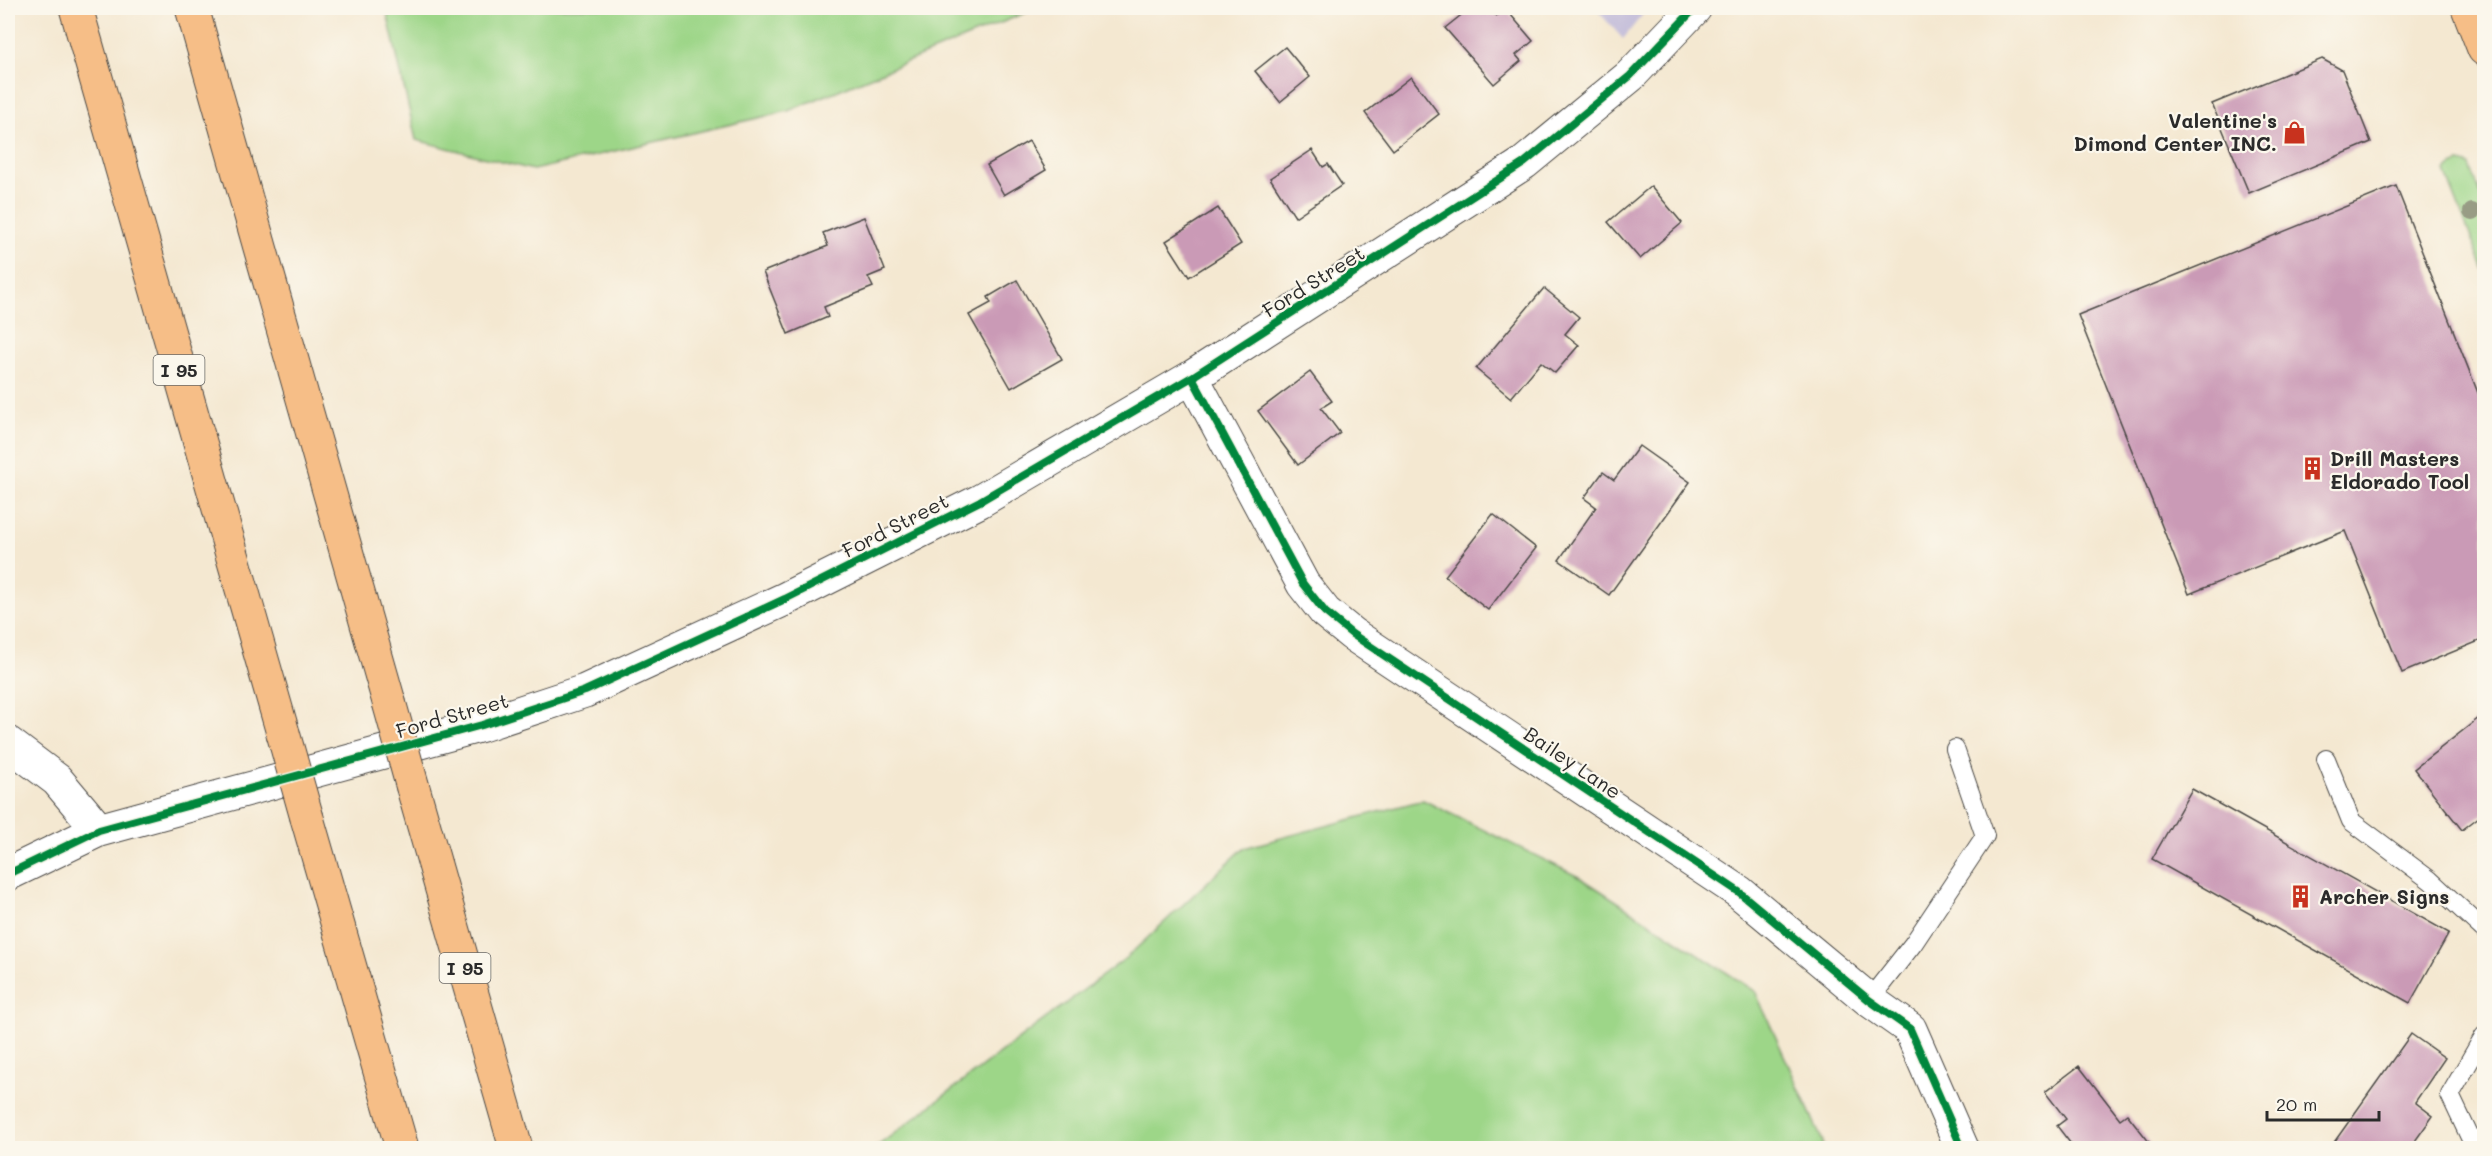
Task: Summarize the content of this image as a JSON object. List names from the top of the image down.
{
  "streets": {
    "main road": ["I 95"],
    "street": ["Ford Street", "Bailey Lane"]
  },
  "crossings": [
    ["Ford Street", "Bailey Lane"]
  ],
  "places": {
    "shop": ["Valentine's Dimond Center INC."],
    "building": ["Drill Masters Eldorado Tool", "Archer Signs"]
  },
  "scale_bar": "20 m"
}
